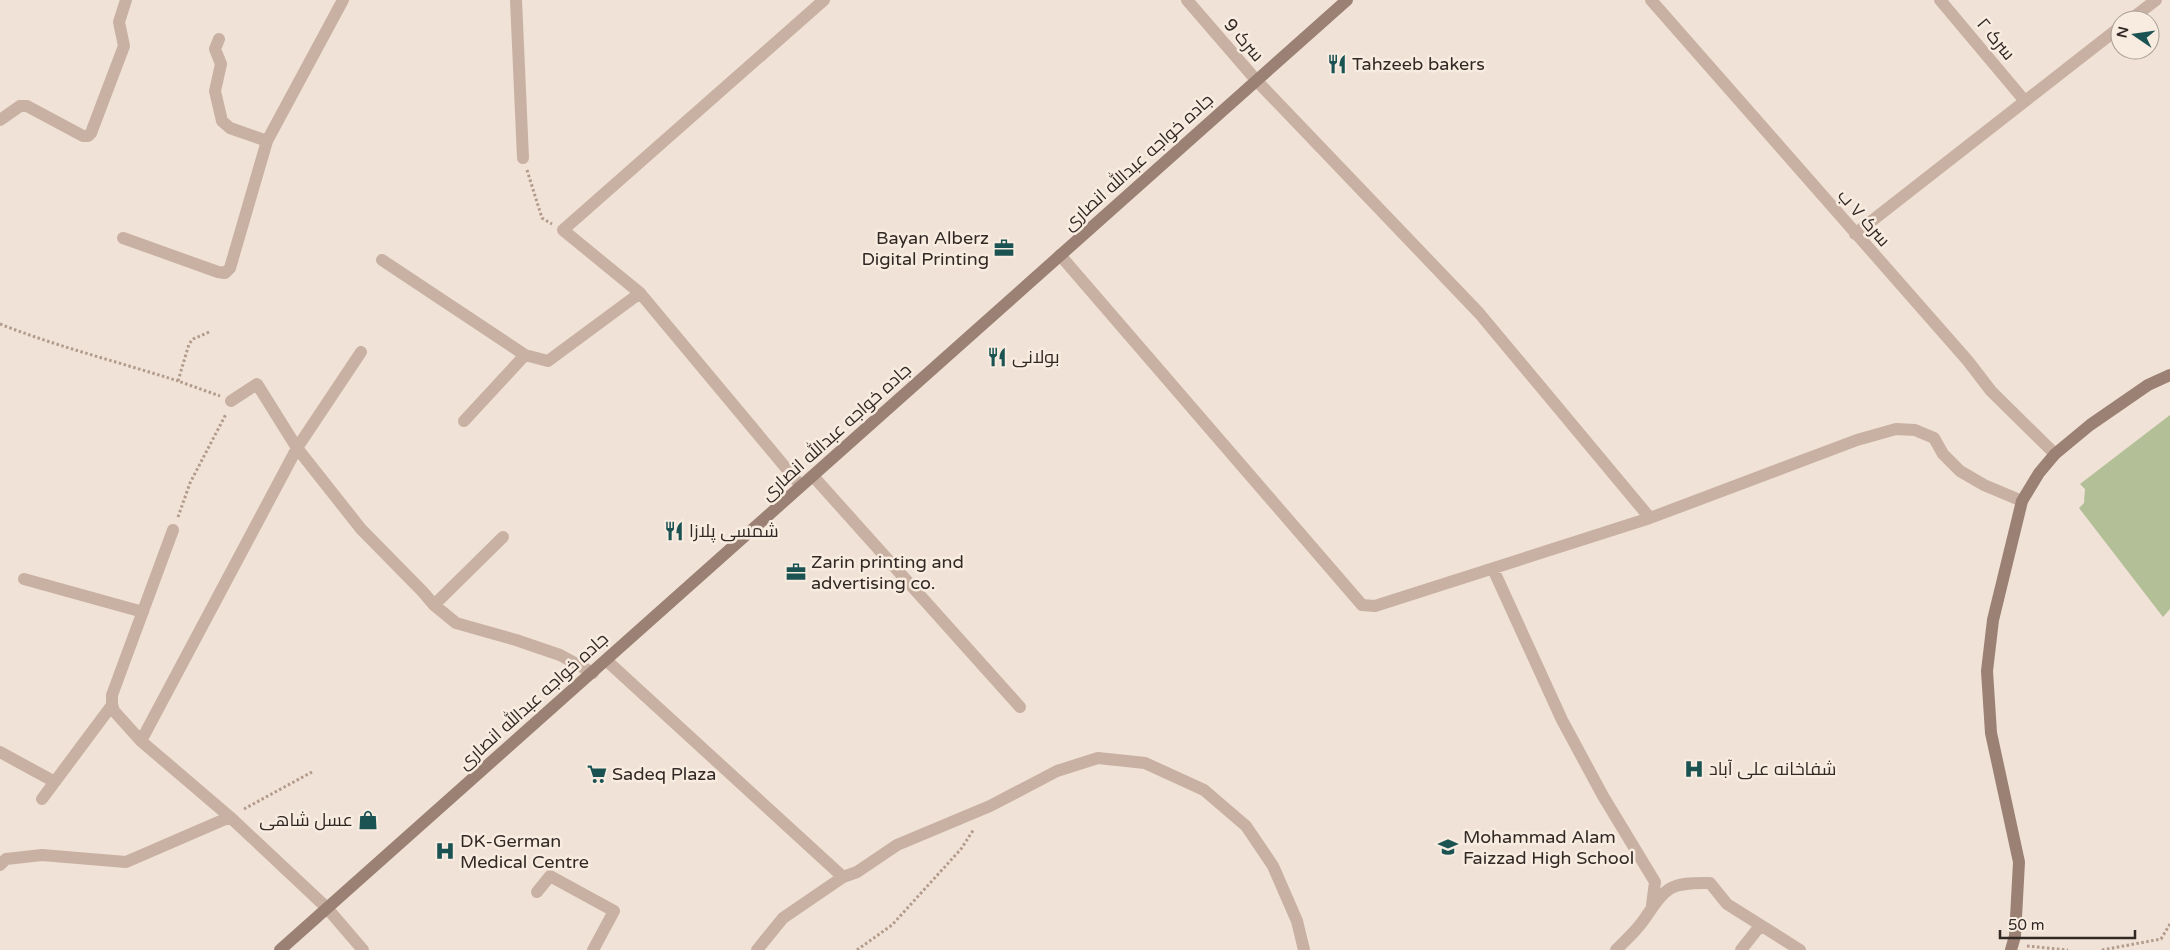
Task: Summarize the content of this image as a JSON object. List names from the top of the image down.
{
  "streets": {
    "main road": ["جاده خواجه عبدالله انصاری"],
    "street": ["سرک ۲", "سرک 9", "سرک ۷ ب"]
  },
  "crossings": [
    ["سرک 9", "جاده خواجه عبدالله انصاری"]
  ],
  "places": {
    "restaurant": ["Tahzeeb bakers", "بولانی", "شمسی پلازا"],
    "office": ["Bayan Alberz Digital Printing", "Zarin printing and advertising co."],
    "hospital": ["شفاخانه علی آباد", "DK-German Medical Centre"],
    "supermarket": ["Sadeq Plaza"],
    "shop": ["عسل شاهی"],
    "school or university": ["Mohammad Alam Faizzad High School"]
  },
  "scale_bar": "50 m",
  "north": "left"
}
